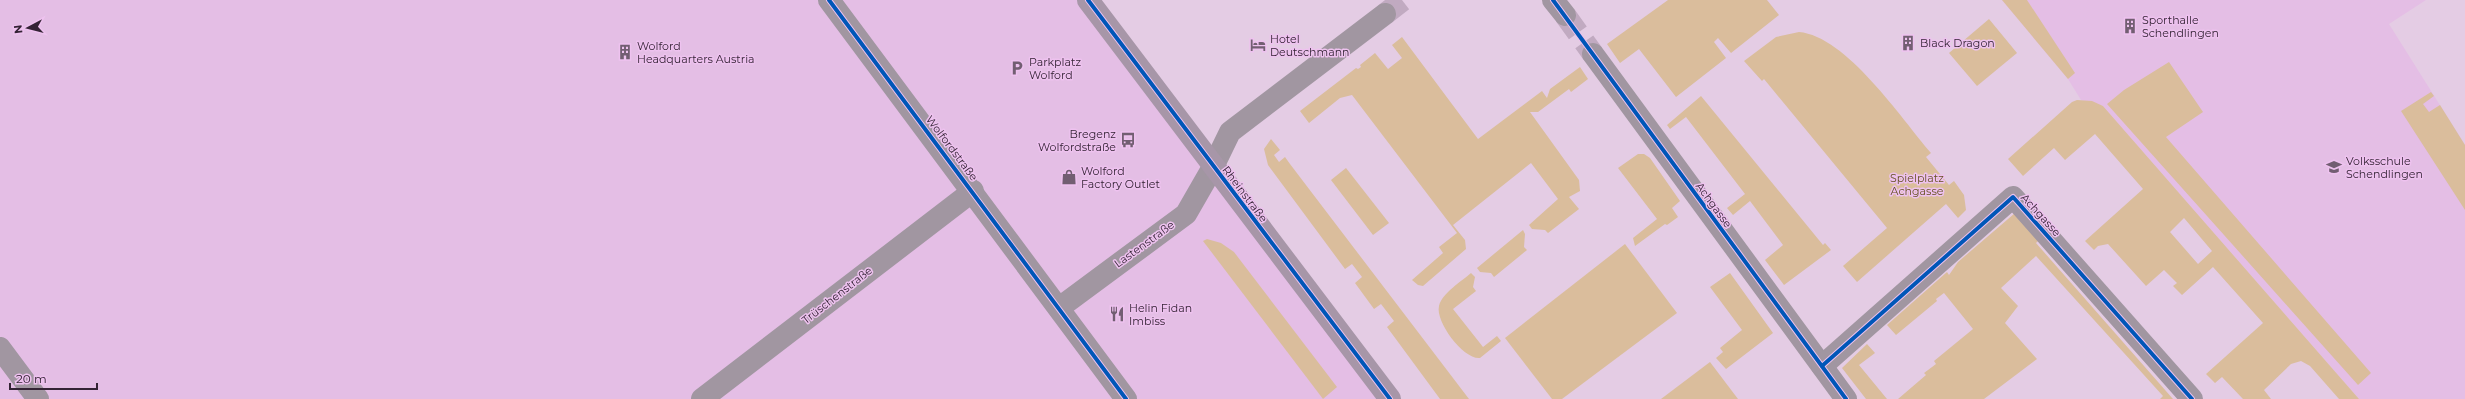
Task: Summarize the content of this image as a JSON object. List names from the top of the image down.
{
  "streets": {
    "main road": ["Rheinstraße"],
    "street": [
      "Wolfordstraße",
      "Achgasse",
      "Lastenstraße",
      "Trüschenstraße"
    ]
  },
  "crossings": [
    ["Wolfordstraße", "Lastenstraße"],
    ["Wolfordstraße", "Trüschenstraße"],
    ["Rheinstraße", "Lastenstraße"]
  ],
  "parks": ["Spielplatz Achgasse"],
  "places": {
    "building": ["Sporthalle Schendlingen", "Black Dragon", "Wolford Headquarters Austria"],
    "hotel": ["Hotel Deutschmann"],
    "parking": ["Parkplatz Wolford"],
    "bus stop": ["Bregenz Wolfordstraße"],
    "school or university": ["Volksschule Schendlingen"],
    "shop": ["Wolford Factory Outlet"],
    "restaurant": ["Helin Fidan Imbiss"]
  },
  "scale_bar": "20 m",
  "north": "left"
}
